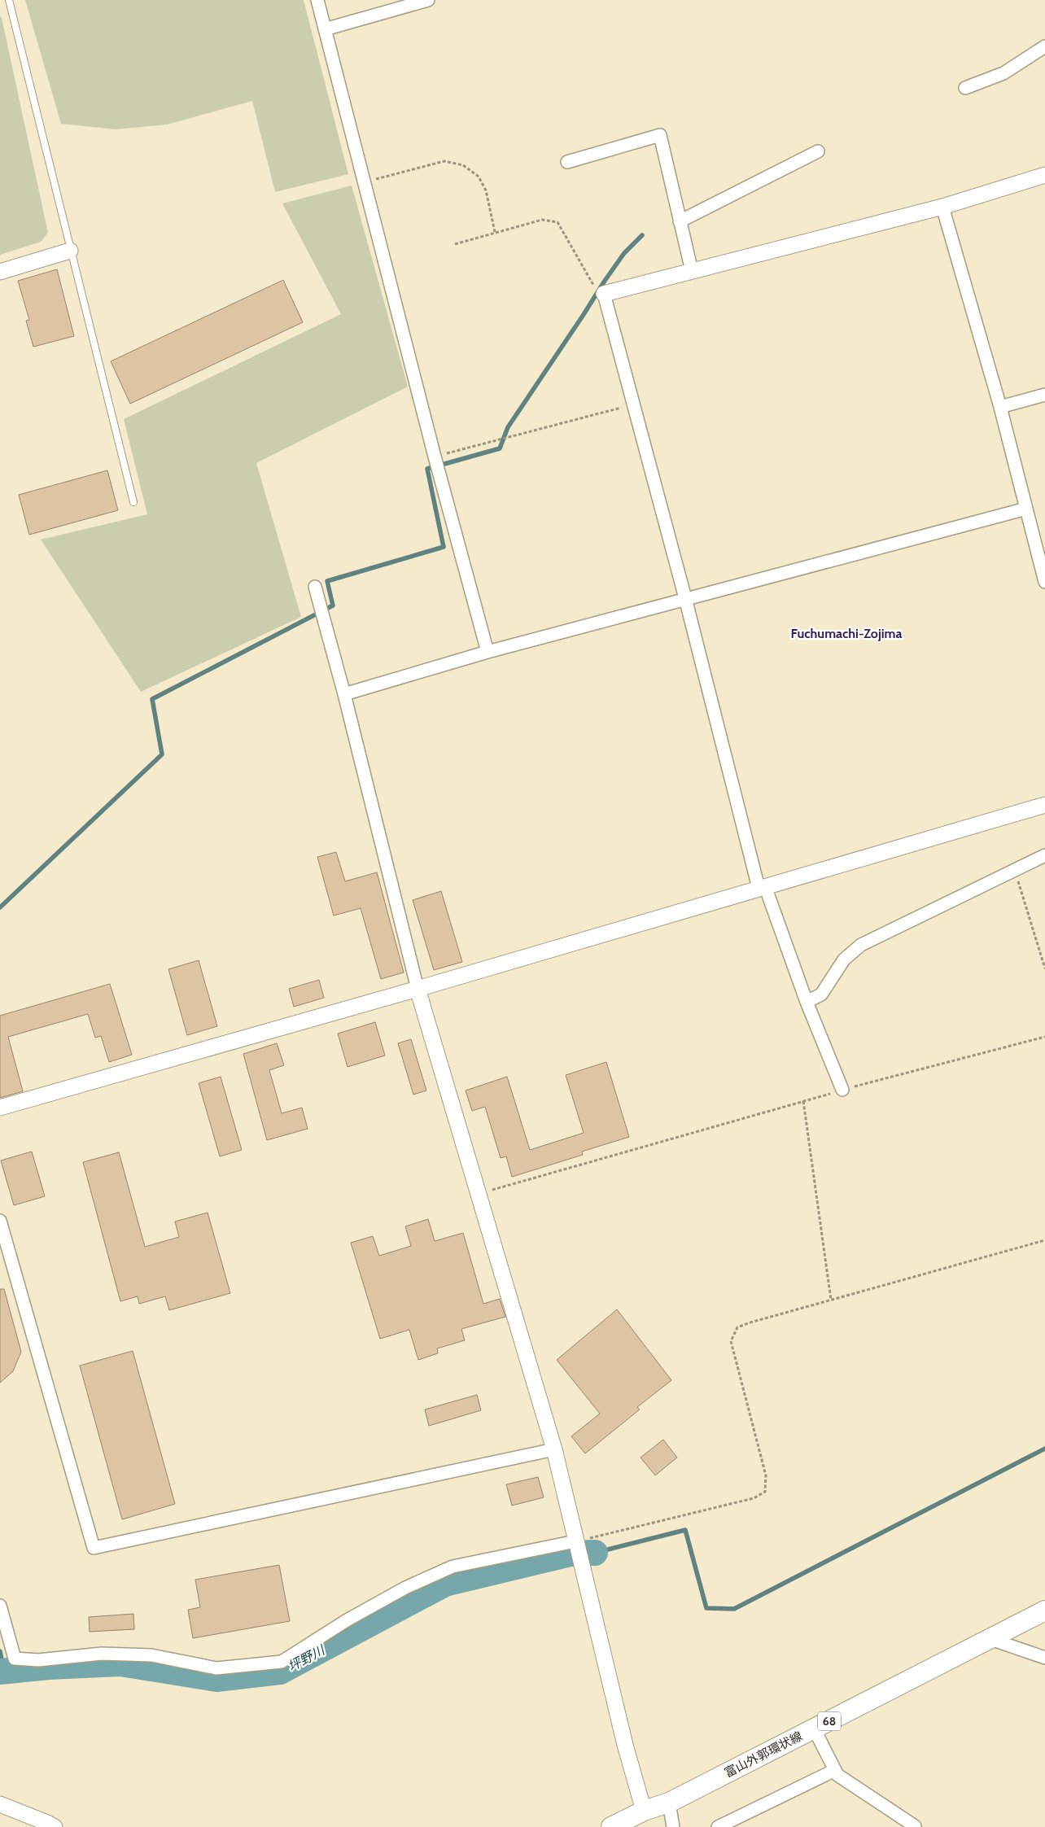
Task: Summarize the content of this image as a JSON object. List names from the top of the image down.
{
  "streets": {
    "main road": ["68", "富山外郭環状線"]
  },
  "districts": ["Fuchumachi-Zojima"],
  "water": ["坪野川"]
}
